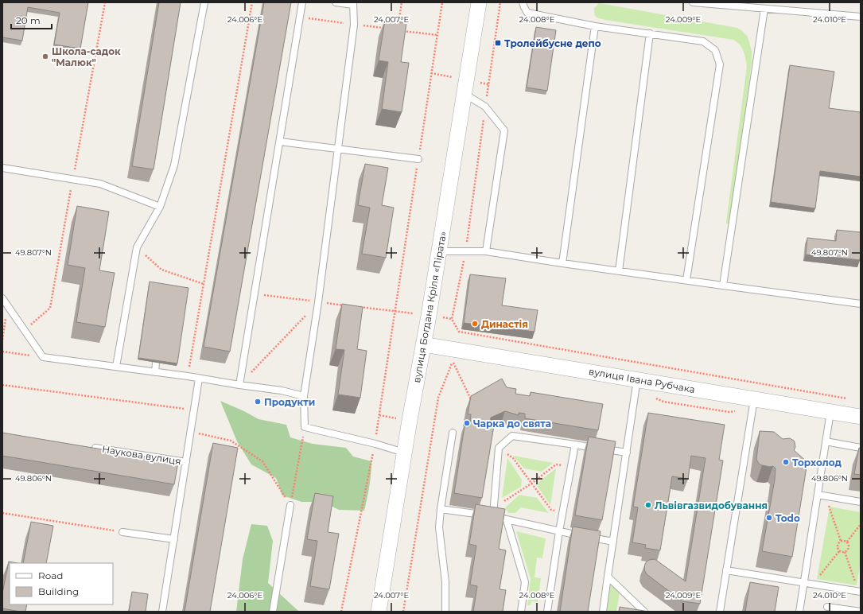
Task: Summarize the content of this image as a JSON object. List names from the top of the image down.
{
  "streets": {
    "street": ["вулиця Богдана Кріля «Пірата»", "вулиця Івана Рубчака"],
    "lane": ["Наукова вулиця"]
  },
  "crossings": [
    ["вулиця Богдана Кріля «Пірата»", "вулиця Івана Рубчака"]
  ],
  "places": {
    "transit": ["Тролейбусне депо"],
    "other": [
      "Школа-садок \"Малюк\"",
      "Династія",
      "Продукти",
      "Чарка до свята",
      "Торхолод",
      "Львівгазвидобування",
      "Todo"
    ]
  },
  "legend": ["Road", "Building"],
  "scale_bar": "20 m",
  "coordinates": [
    "24.006°E",
    "24.007°E",
    "24.008°E",
    "24.009°E",
    "24.010°E",
    "49.807°N",
    "49.806°N"
  ]
}
